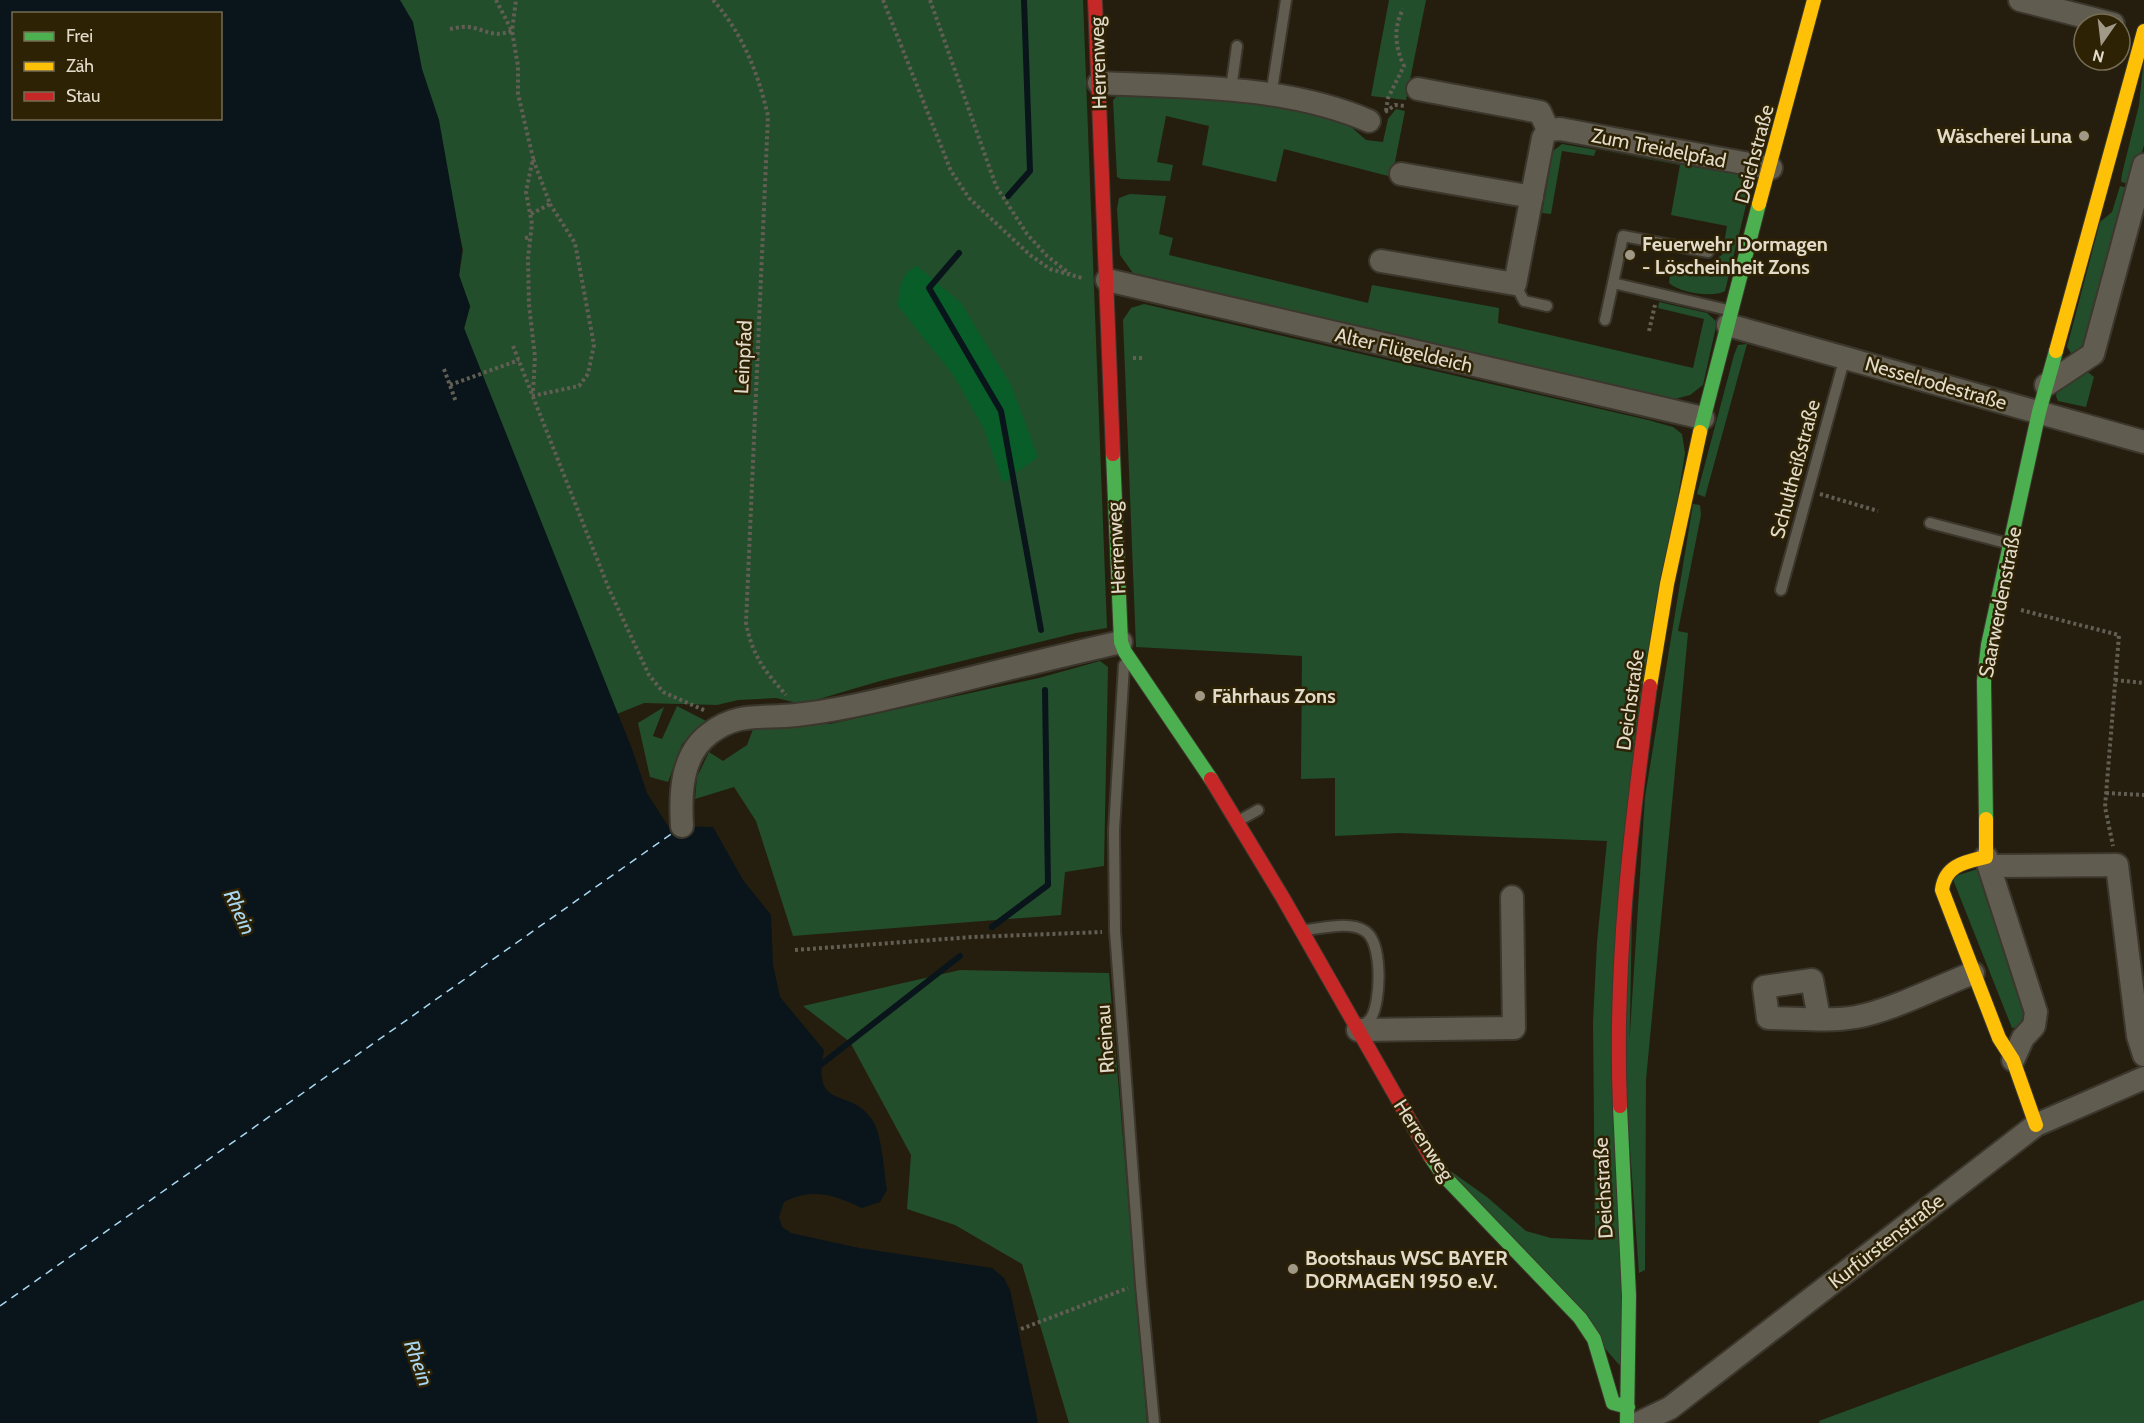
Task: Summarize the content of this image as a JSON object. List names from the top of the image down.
{
  "streets": {
    "street": [
      "Herrenweg",
      "Zum Treidelpfad",
      "Deichstraße",
      "Alter Flügeldeich",
      "Nesselrodestraße",
      "Saarwerdenstraße",
      "Kurfürstenstraße"
    ],
    "lane": ["Schultheißstraße", "Rheinau"],
    "path": ["Leinpfad"]
  },
  "crossings": [
    ["Herrenweg", "Deichstraße"],
    ["Herrenweg", "Alter Flügeldeich"],
    ["Herrenweg", "Rheinau"],
    ["Herrenweg", "Kurfürstenstraße"],
    ["Zum Treidelpfad", "Deichstraße"],
    ["Deichstraße", "Alter Flügeldeich"],
    ["Deichstraße", "Nesselrodestraße"],
    ["Deichstraße", "Kurfürstenstraße"],
    ["Nesselrodestraße", "Schultheißstraße"],
    ["Nesselrodestraße", "Saarwerdenstraße"]
  ],
  "water": ["Rhein"],
  "places": [
    "Wäscherei Luna",
    "Feuerwehr Dormagen - Löscheinheit Zons",
    "Fährhaus Zons",
    "Bootshaus WSC BAYER DORMAGEN 1950 e.V."
  ],
  "legend": ["Frei", "Zäh", "Stau"],
  "north": "bottom"
}
